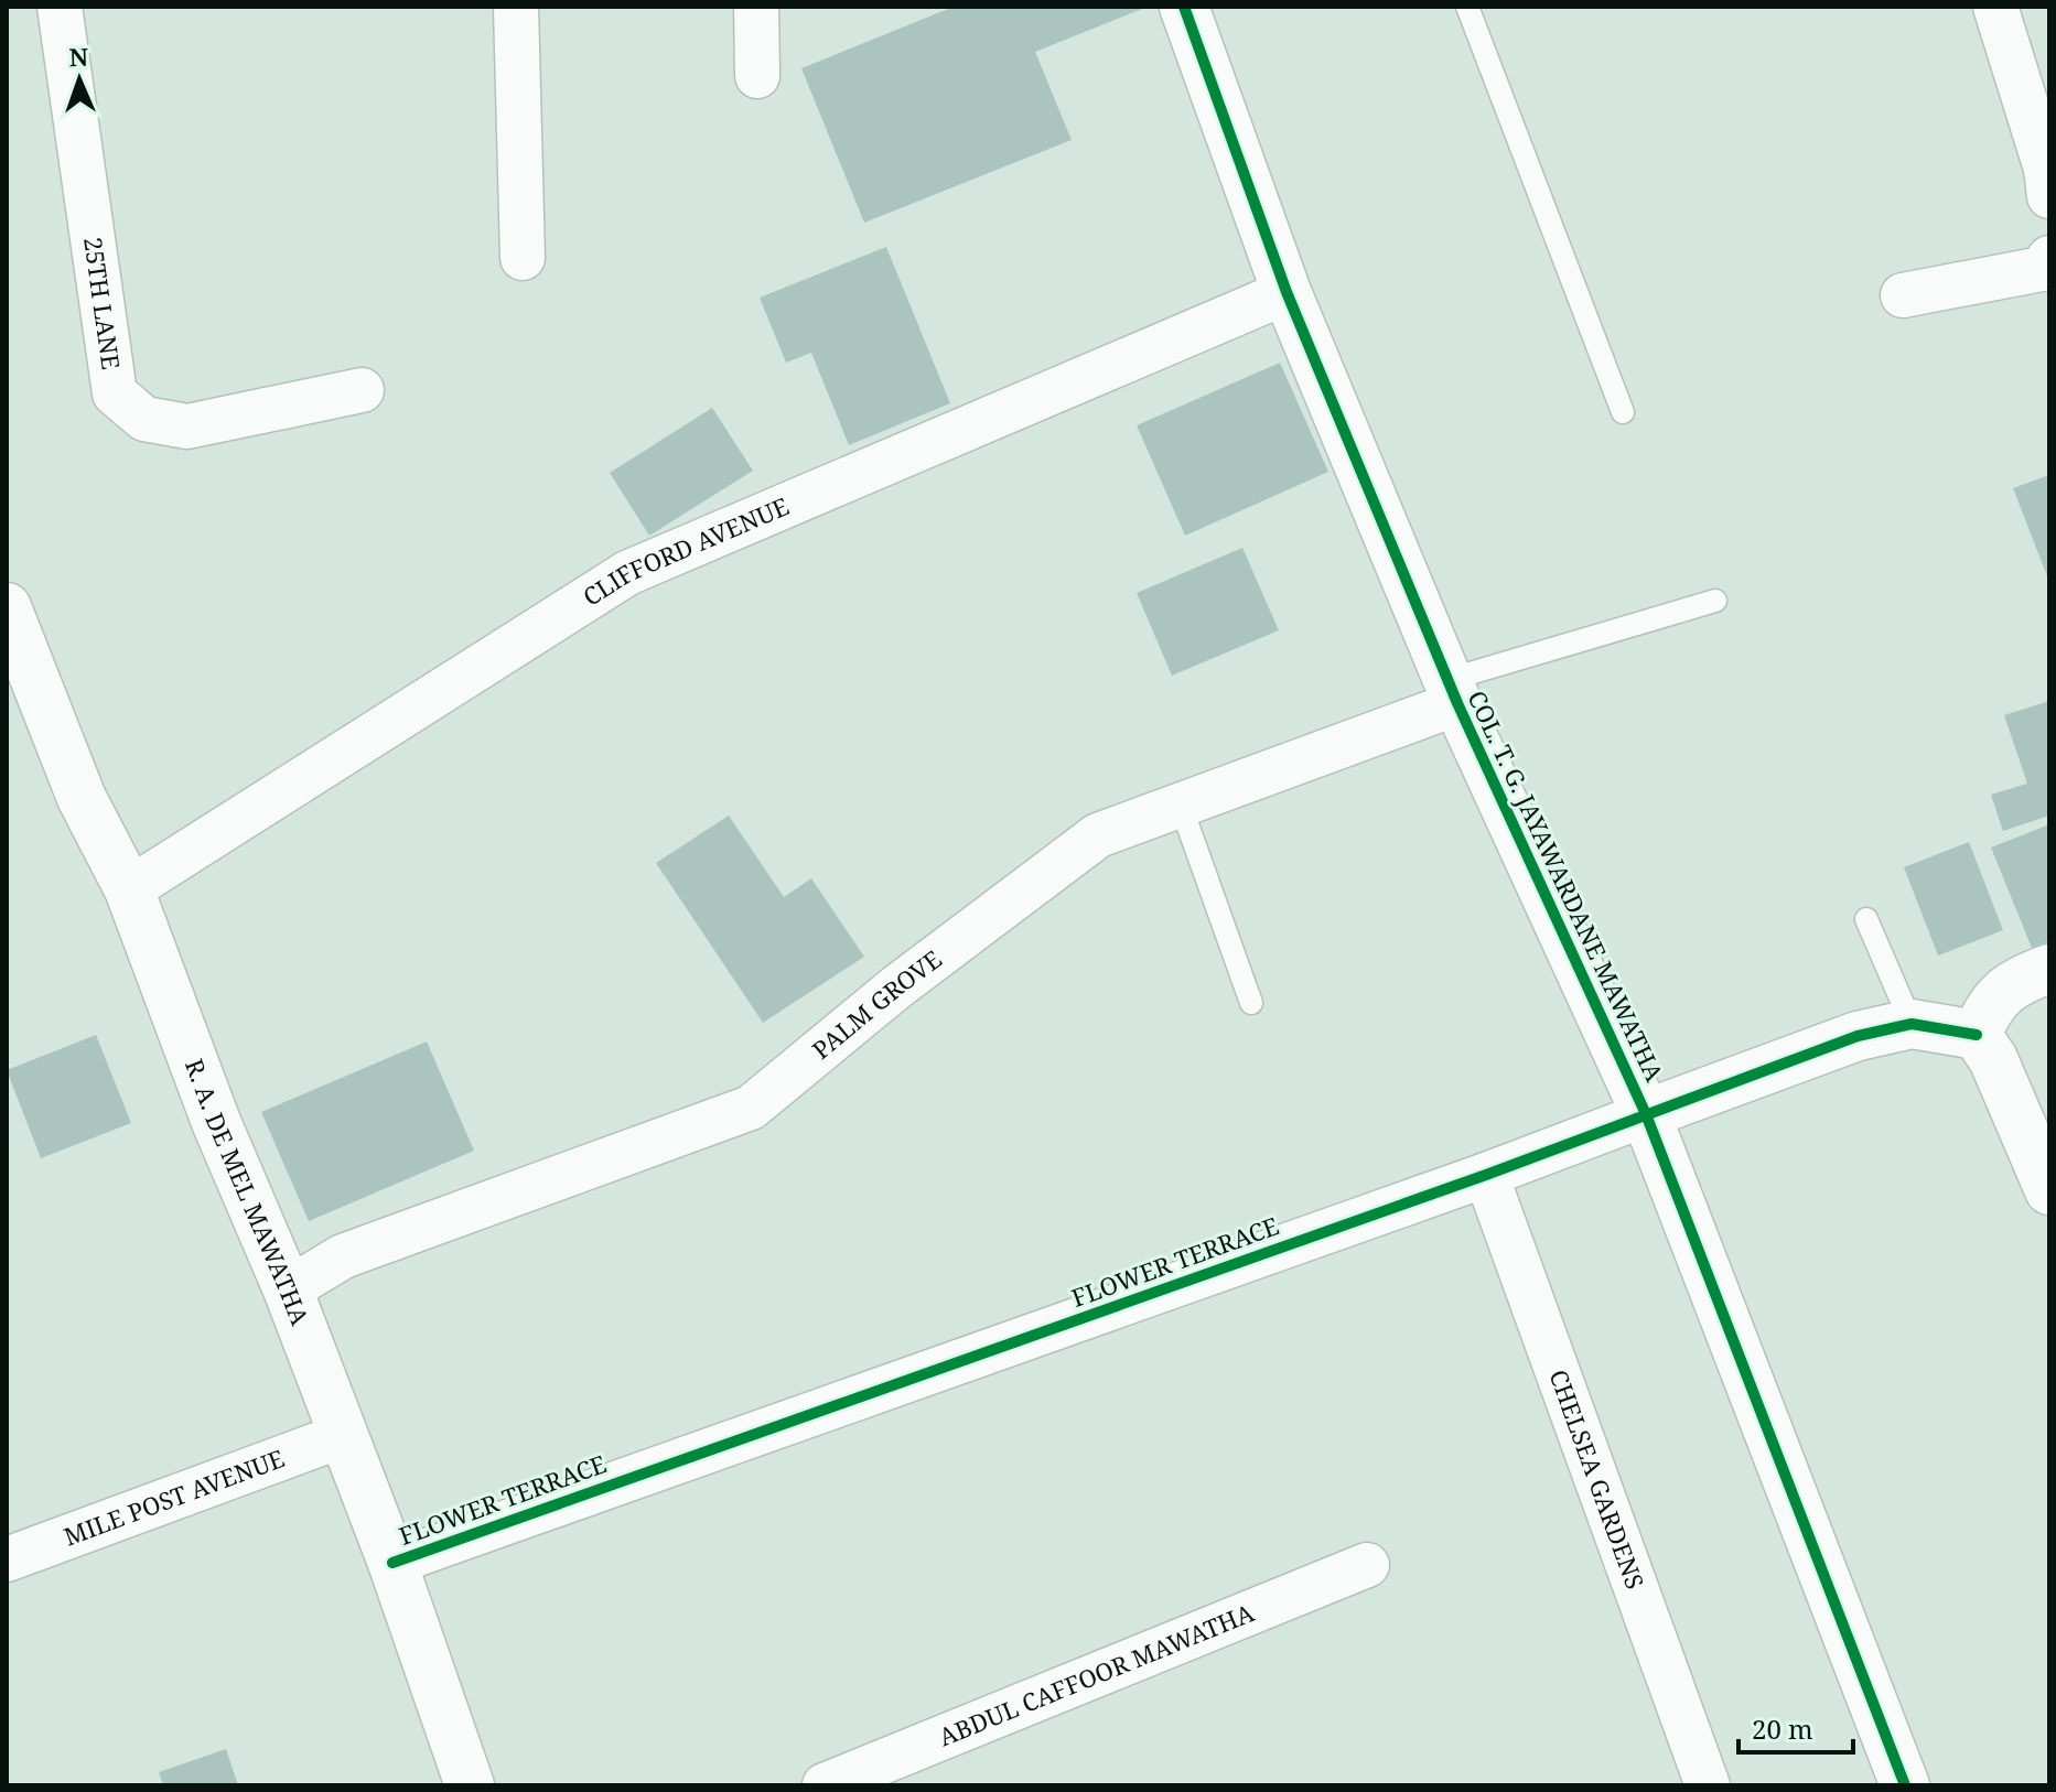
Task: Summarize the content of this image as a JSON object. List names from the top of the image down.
{
  "streets": {
    "main road": ["COL. T. G. JAYAWARDANE MAWATHA", "R. A. DE MEL MAWATHA", "FLOWER TERRACE"],
    "street": [
      "25TH LANE",
      "CLIFFORD AVENUE",
      "PALM GROVE",
      "CHELSEA GARDENS",
      "MILE POST AVENUE",
      "ABDUL CAFFOOR MAWATHA"
    ]
  },
  "crossings": [
    ["CLIFFORD AVENUE", "COL. T. G. JAYAWARDANE MAWATHA"],
    ["CLIFFORD AVENUE", "R. A. DE MEL MAWATHA"],
    ["COL. T. G. JAYAWARDANE MAWATHA", "PALM GROVE"],
    ["COL. T. G. JAYAWARDANE MAWATHA", "FLOWER TERRACE"],
    ["PALM GROVE", "R. A. DE MEL MAWATHA"],
    ["R. A. DE MEL MAWATHA", "FLOWER TERRACE"],
    ["R. A. DE MEL MAWATHA", "MILE POST AVENUE"],
    ["FLOWER TERRACE", "CHELSEA GARDENS"]
  ],
  "scale_bar": "20 m",
  "north": "top"
}
